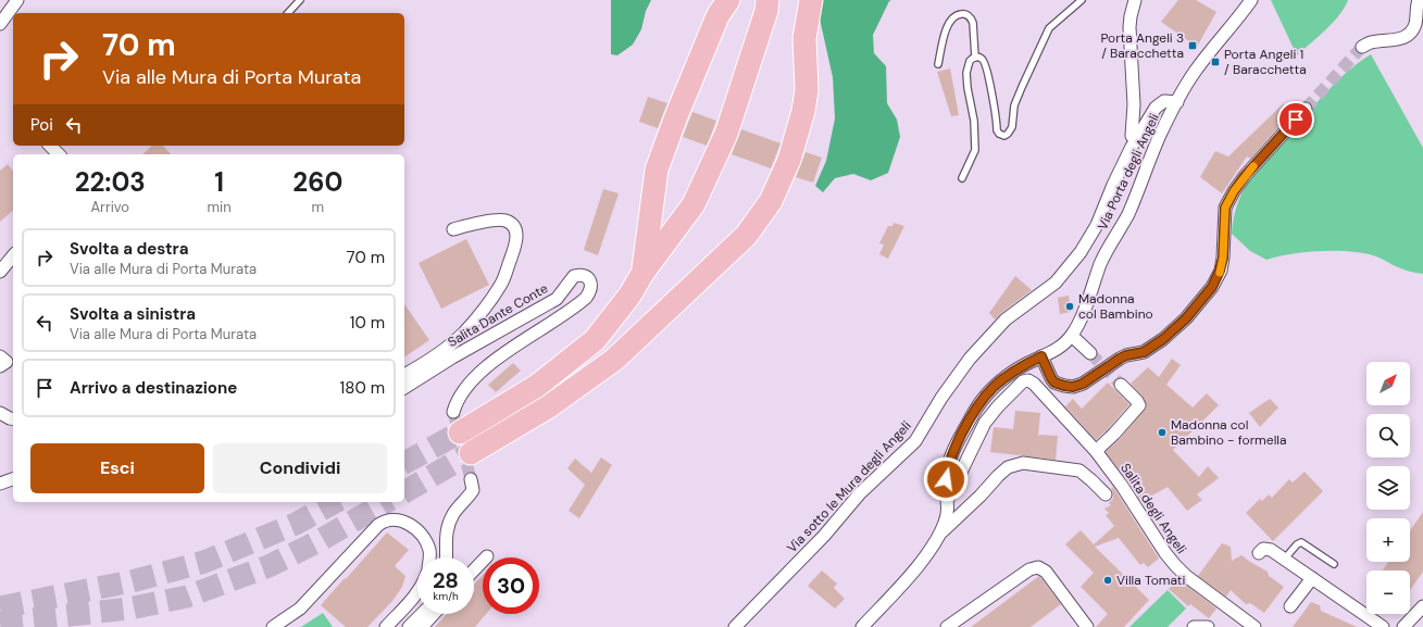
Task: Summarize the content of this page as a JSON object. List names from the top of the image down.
{
  "streets": {
    "street": [
      "Via Porta degli Angeli",
      "Salita Dante Conte",
      "Via sotto le Mura degli Angeli",
      "Salita degli Angeli"
    ]
  },
  "crossings": [
    ["Via Porta degli Angeli", "Via sotto le Mura degli Angeli"],
    ["Via Porta degli Angeli", "Salita degli Angeli"]
  ],
  "places": {
    "transit": ["Porta Angeli 3 / Baracchetta", "Porta Angeli 1 / Baracchetta"],
    "other": ["Madonna col Bambino", "Madonna col Bambino - formella", "Villa Tomati"]
  },
  "north": "top right",
  "page": {
    "turn": ["70 m", "Via alle Mura di Porta Murata"],
    "then": "Poi",
    "eta": [
      "22:03",
      "Arrivo",
      "1",
      "min",
      "260",
      "m"
    ],
    "list": [
      {
        "name": "Svolta a destra",
        "note": "Via alle Mura di Porta Murata",
        "value": "70 m"
      },
      {
        "name": "Svolta a sinistra",
        "note": "Via alle Mura di Porta Murata",
        "value": "10 m"
      },
      {
        "name": "Arrivo a destinazione",
        "value": "180 m"
      }
    ],
    "map_buttons": ["+", "−"],
    "buttons": ["Esci", "Condividi"],
    "speed": "28 km/h",
    "limit": "30"
  }
}
